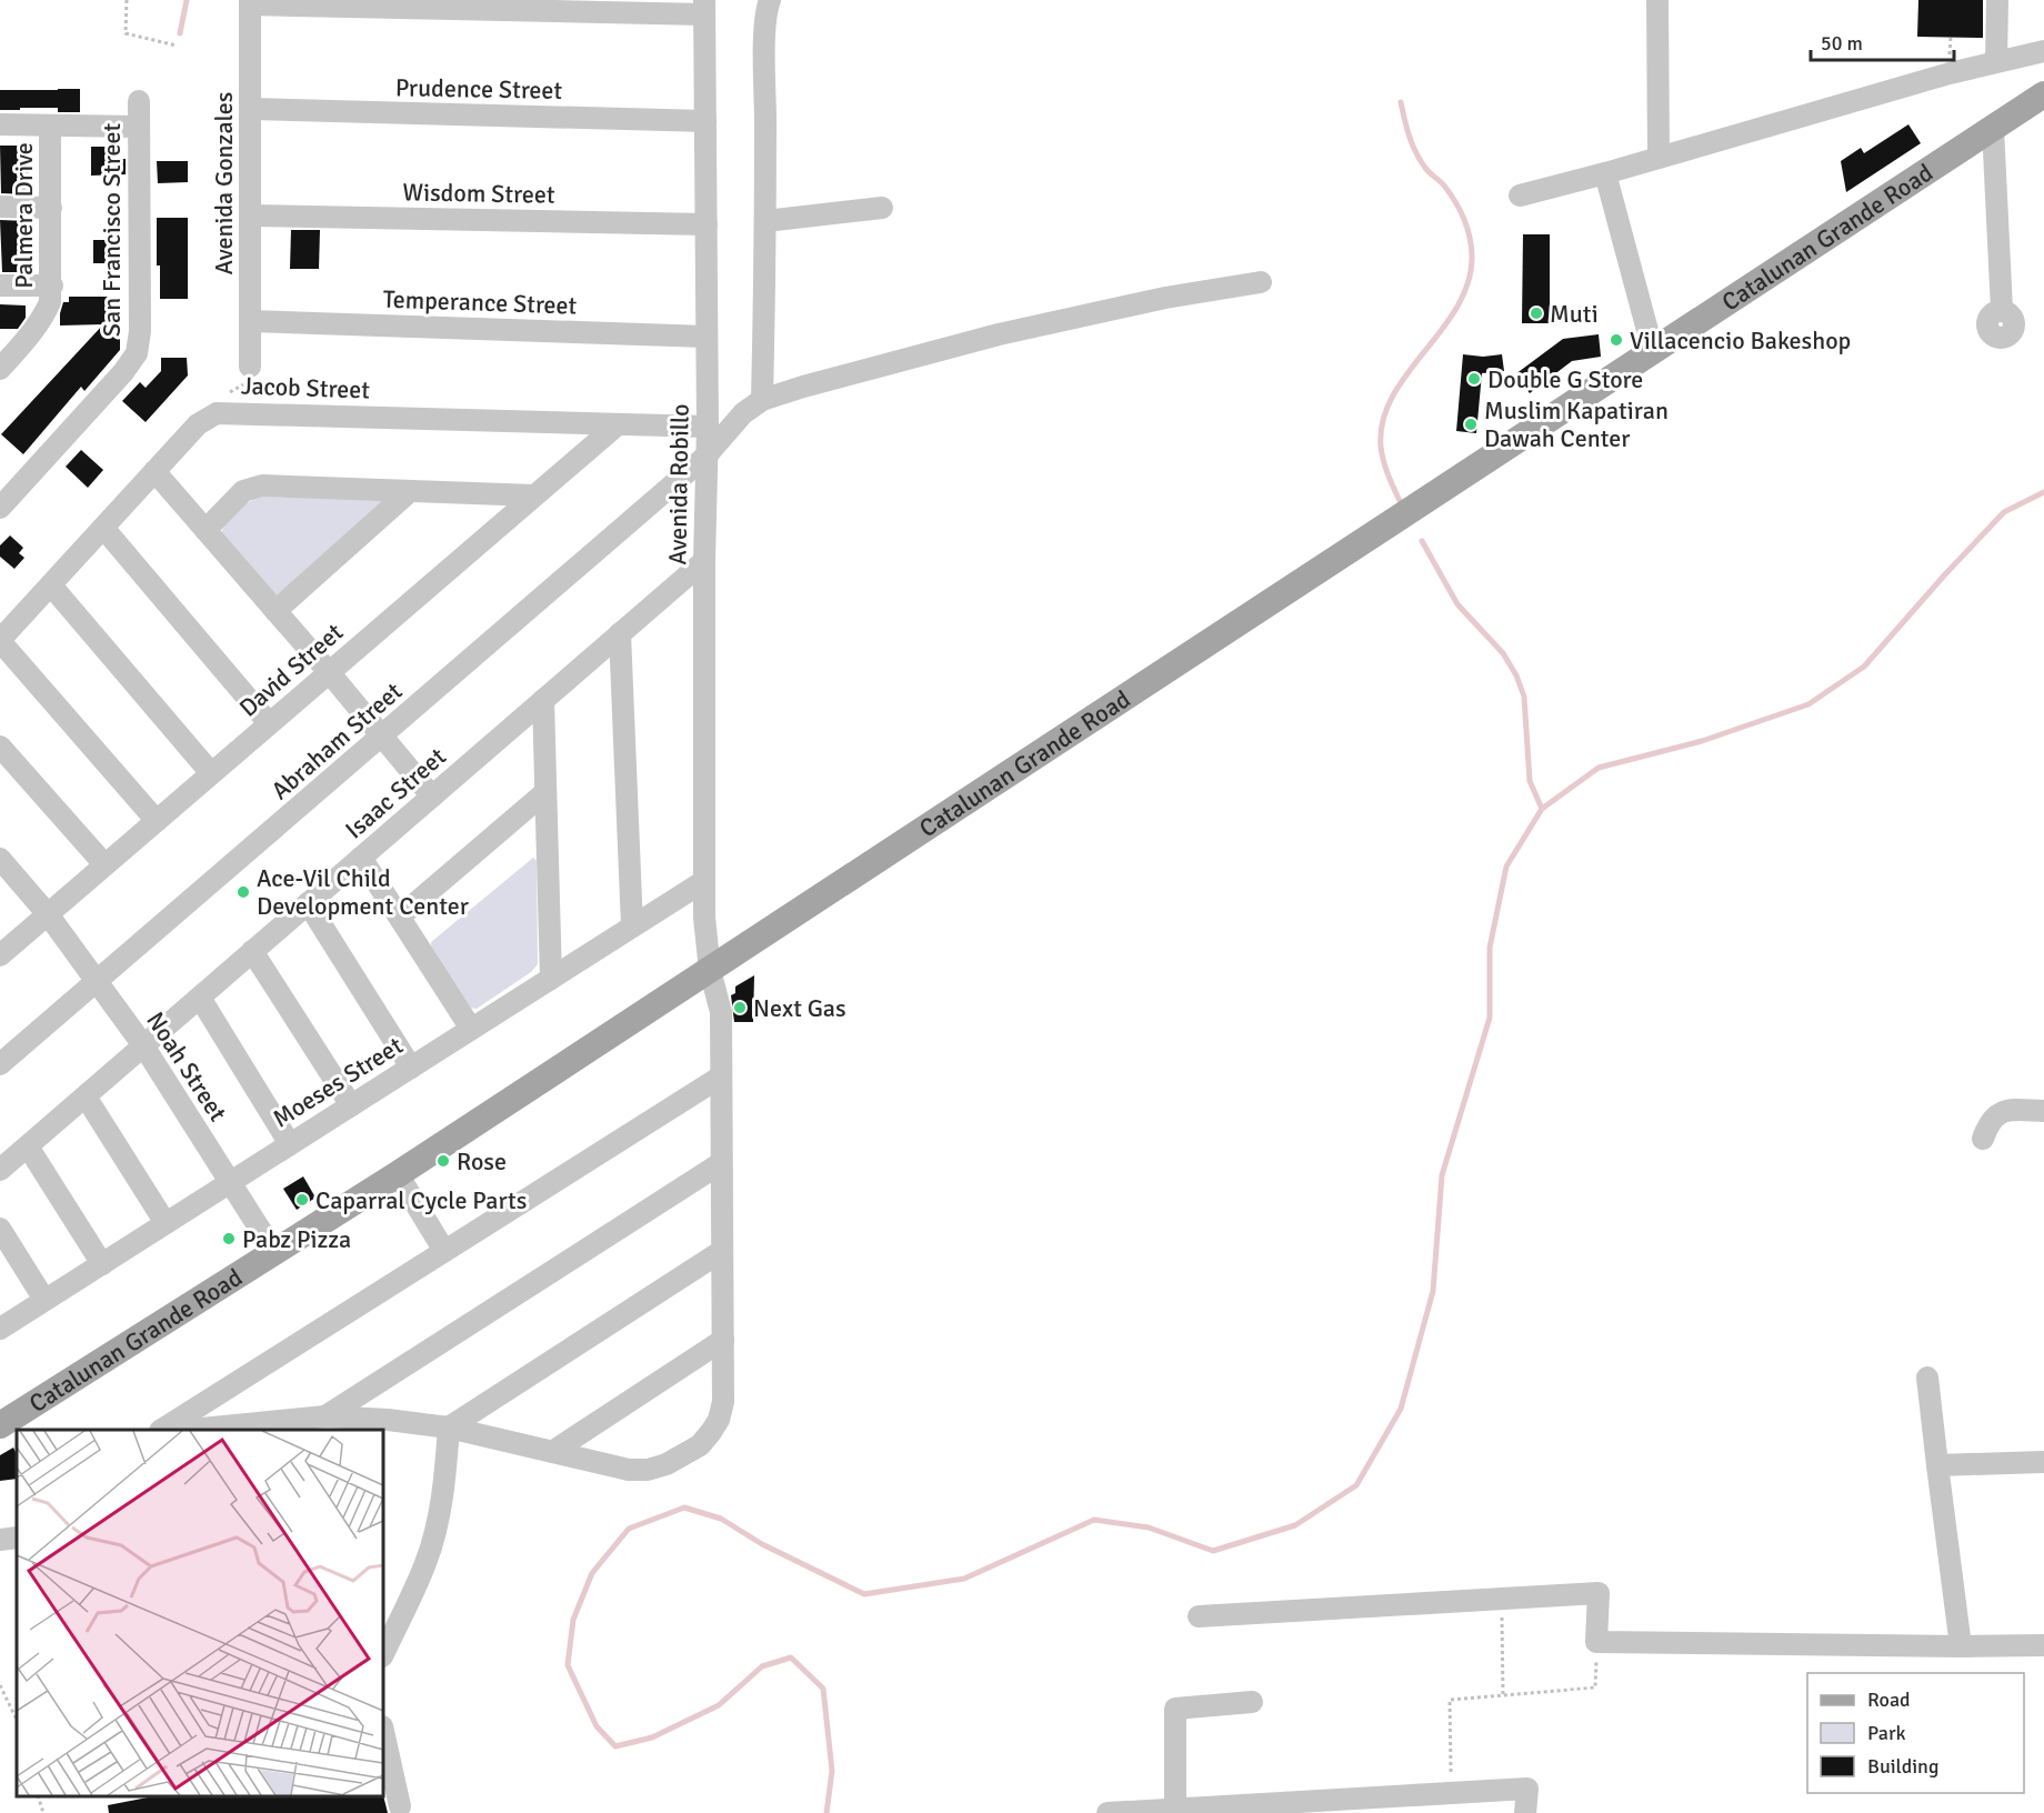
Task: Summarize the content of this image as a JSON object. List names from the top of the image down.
{
  "streets": {
    "main road": ["Catalunan Grande Road"],
    "street": [
      "Prudence Street",
      "Avenida Gonzales",
      "Wisdom Street",
      "Palmera Drive",
      "San Francisco Street",
      "Temperance Street",
      "Jacob Street",
      "Avenida Robillo",
      "David Street",
      "Abraham Street",
      "Isaac Street",
      "Noah Street",
      "Moeses Street"
    ]
  },
  "crossings": [
    ["Prudence Street", "Avenida Gonzales"],
    ["Prudence Street", "Avenida Robillo"],
    ["Avenida Gonzales", "Wisdom Street"],
    ["Avenida Gonzales", "Temperance Street"],
    ["Wisdom Street", "Avenida Robillo"],
    ["Catalunan Grande Road", "Avenida Robillo"],
    ["Catalunan Grande Road", "Noah Street"],
    ["Temperance Street", "Avenida Robillo"],
    ["Jacob Street", "Avenida Robillo"],
    ["Jacob Street", "David Street"],
    ["Avenida Robillo", "Abraham Street"],
    ["Avenida Robillo", "Isaac Street"],
    ["Avenida Robillo", "Moeses Street"],
    ["David Street", "Noah Street"],
    ["Abraham Street", "Noah Street"],
    ["Isaac Street", "Noah Street"],
    ["Noah Street", "Moeses Street"]
  ],
  "places": [
    "Muti",
    "Villacencio Bakeshop",
    "Double G Store",
    "Muslim Kapatiran Dawah Center",
    "Ace-Vil Child Development Center",
    "Next Gas",
    "Rose",
    "Caparral Cycle Parts",
    "Pabz Pizza"
  ],
  "legend": ["Road", "Park", "Building"],
  "scale_bar": "50 m"
}
